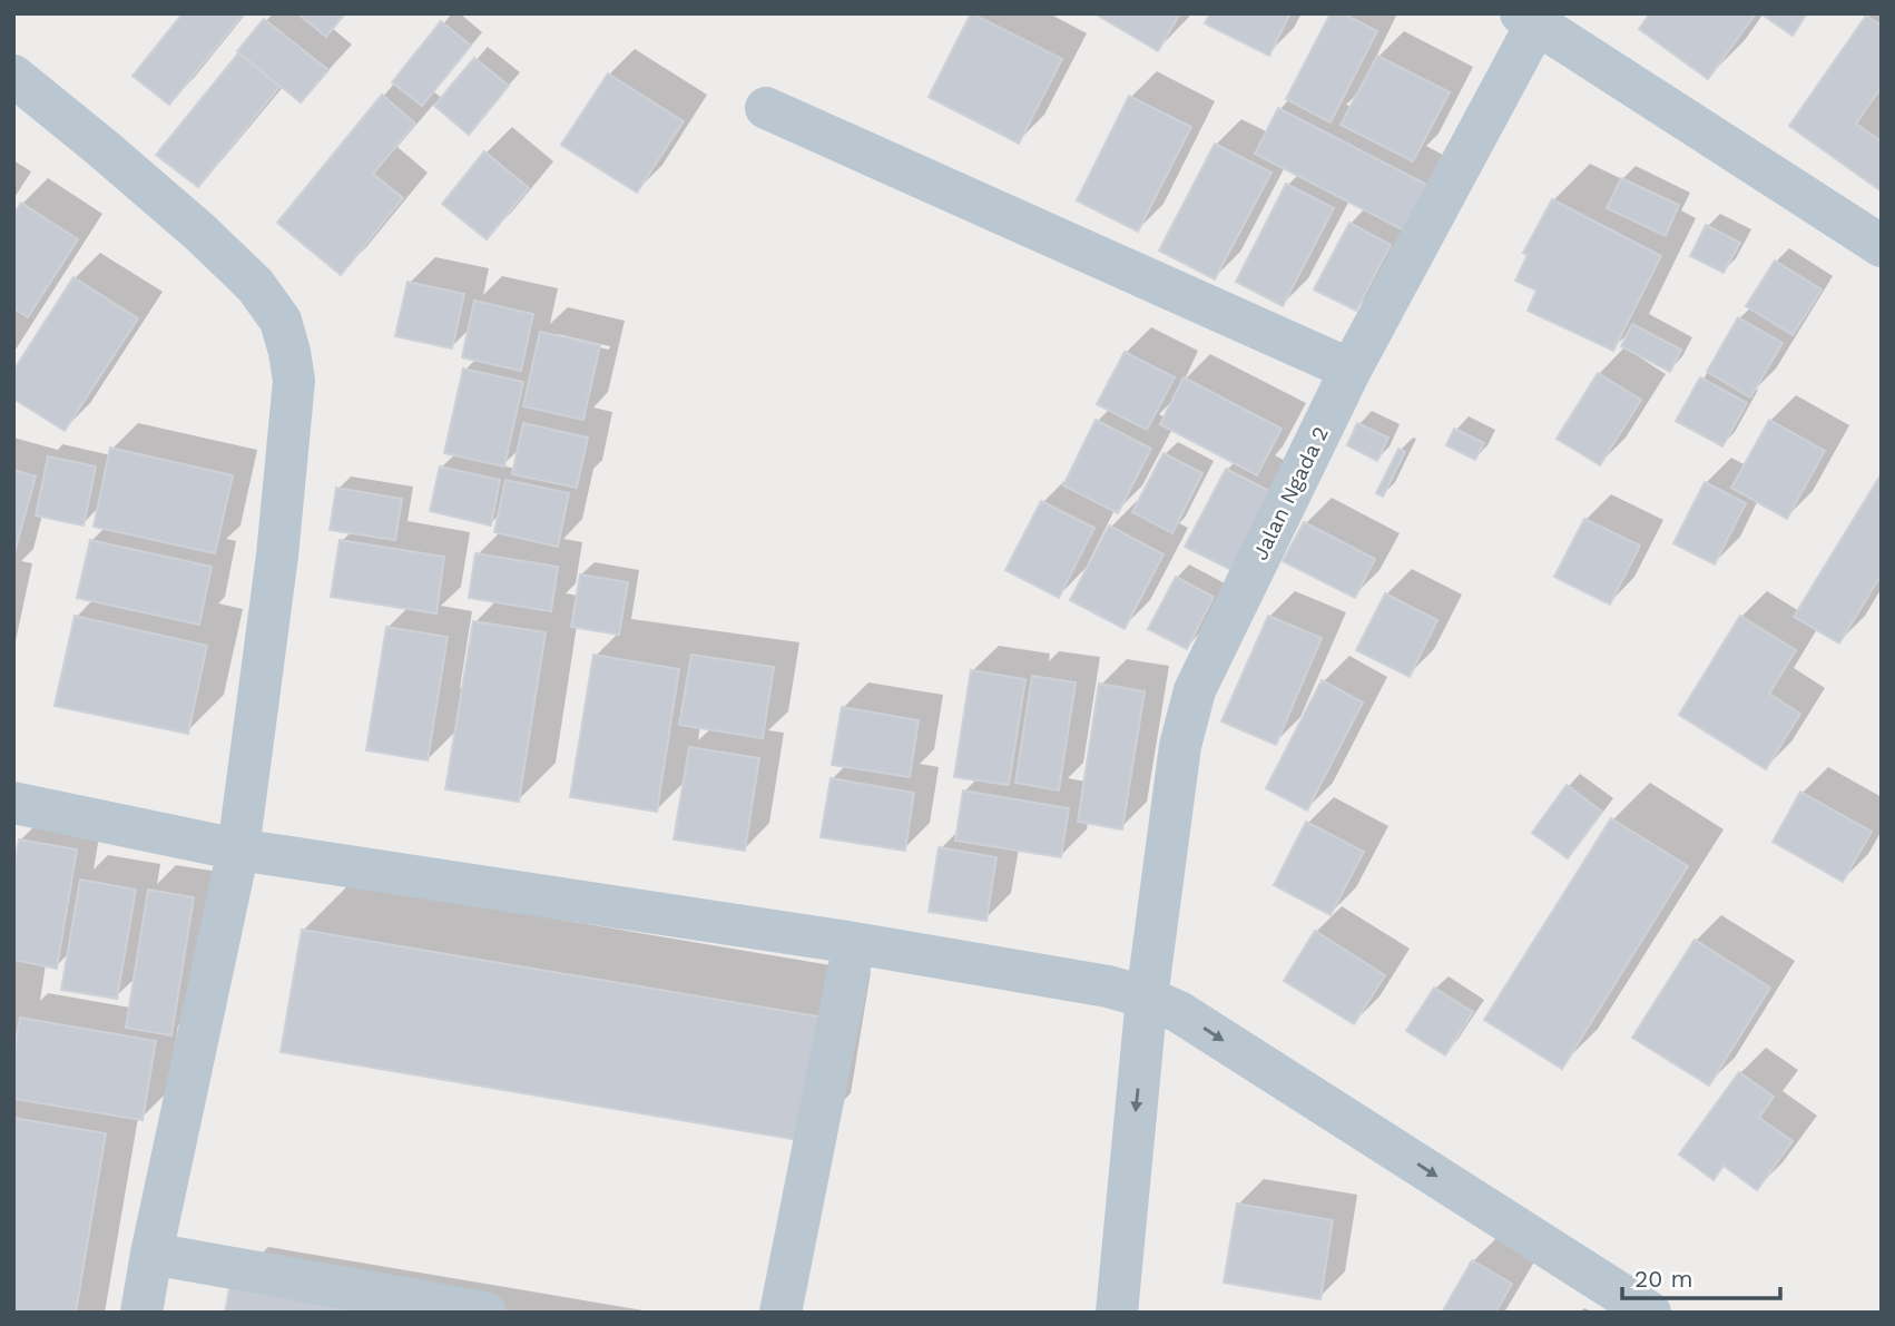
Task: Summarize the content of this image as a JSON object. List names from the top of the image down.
{
  "streets": {
    "street": ["Jalan Ngada 2"]
  },
  "scale_bar": "20 m"
}
